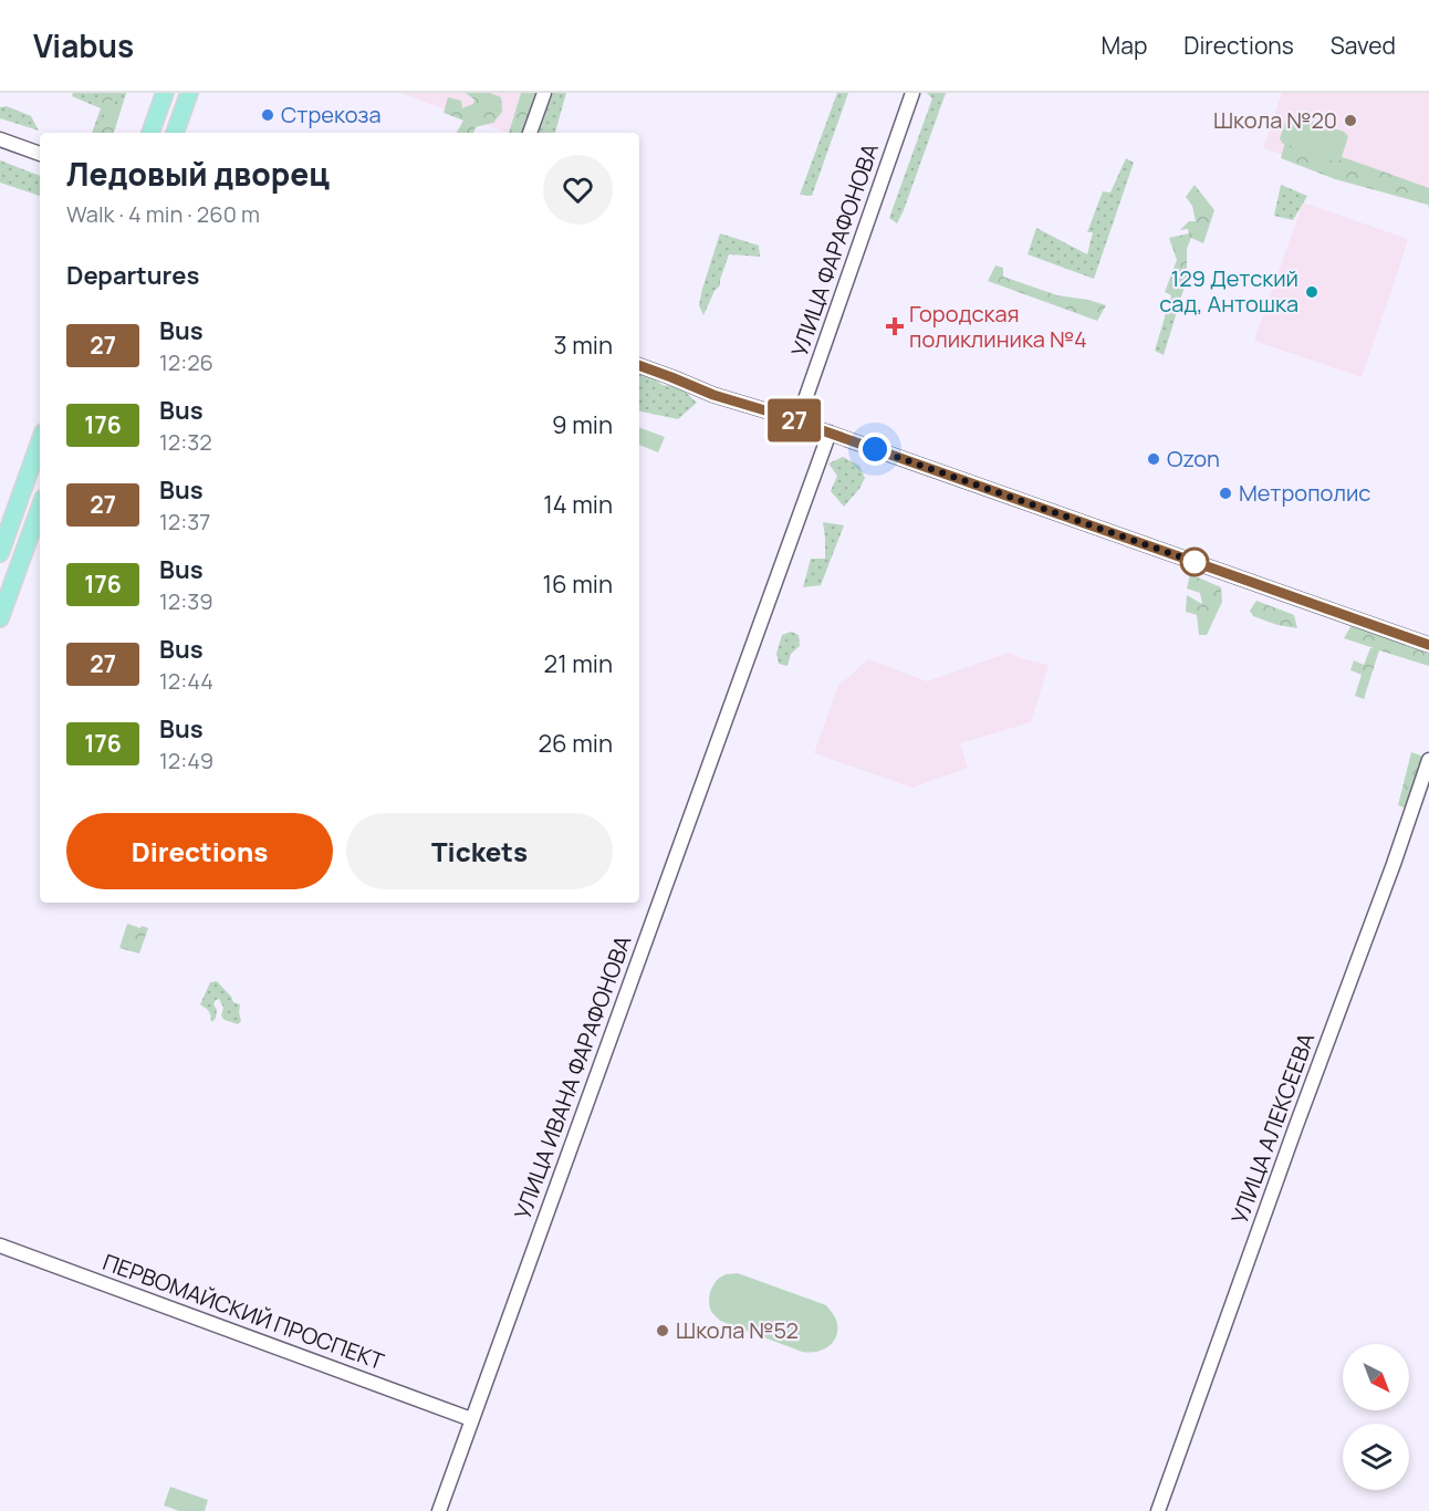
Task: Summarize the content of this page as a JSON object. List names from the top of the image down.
{
  "streets": {
    "street": [
      "УЛИЦА ФАРАФОНОВА",
      "УЛИЦА ИВАНА ФАРАФОНОВА",
      "УЛИЦА АЛЕКСЕЕВА",
      "ПЕРВОМАЙСКИЙ ПРОСПЕКТ"
    ]
  },
  "crossings": [
    ["УЛИЦА ИВАНА ФАРАФОНОВА", "ПЕРВОМАЙСКИЙ ПРОСПЕКТ"]
  ],
  "places": {
    "other": [
      "Стрекоза",
      "Школа №20",
      "129 Детский сад, Антошка",
      "Ozon",
      "Метрополис",
      "Школа №52"
    ],
    "health": ["Городская поликлиника №4"]
  },
  "lines": ["bus line 27"],
  "north": "bottom right",
  "page": {
    "header": "Viabus",
    "nav": ["Map", "Directions", "Saved"],
    "on_map": "27",
    "heading": [
      ["Ледовый дворец", "Walk · 4 min · 260 m"],
      "Departures"
    ],
    "list": [
      {
        "mark": "27",
        "name": "Bus",
        "note": "12:26",
        "value": "3 min"
      },
      {
        "mark": "176",
        "name": "Bus",
        "note": "12:32",
        "value": "9 min"
      },
      {
        "mark": "27",
        "name": "Bus",
        "note": "12:37",
        "value": "14 min"
      },
      {
        "mark": "176",
        "name": "Bus",
        "note": "12:39",
        "value": "16 min"
      },
      {
        "mark": "27",
        "name": "Bus",
        "note": "12:44",
        "value": "21 min"
      },
      {
        "mark": "176",
        "name": "Bus",
        "note": "12:49",
        "value": "26 min"
      }
    ],
    "buttons": ["Directions", "Tickets"]
  }
}
